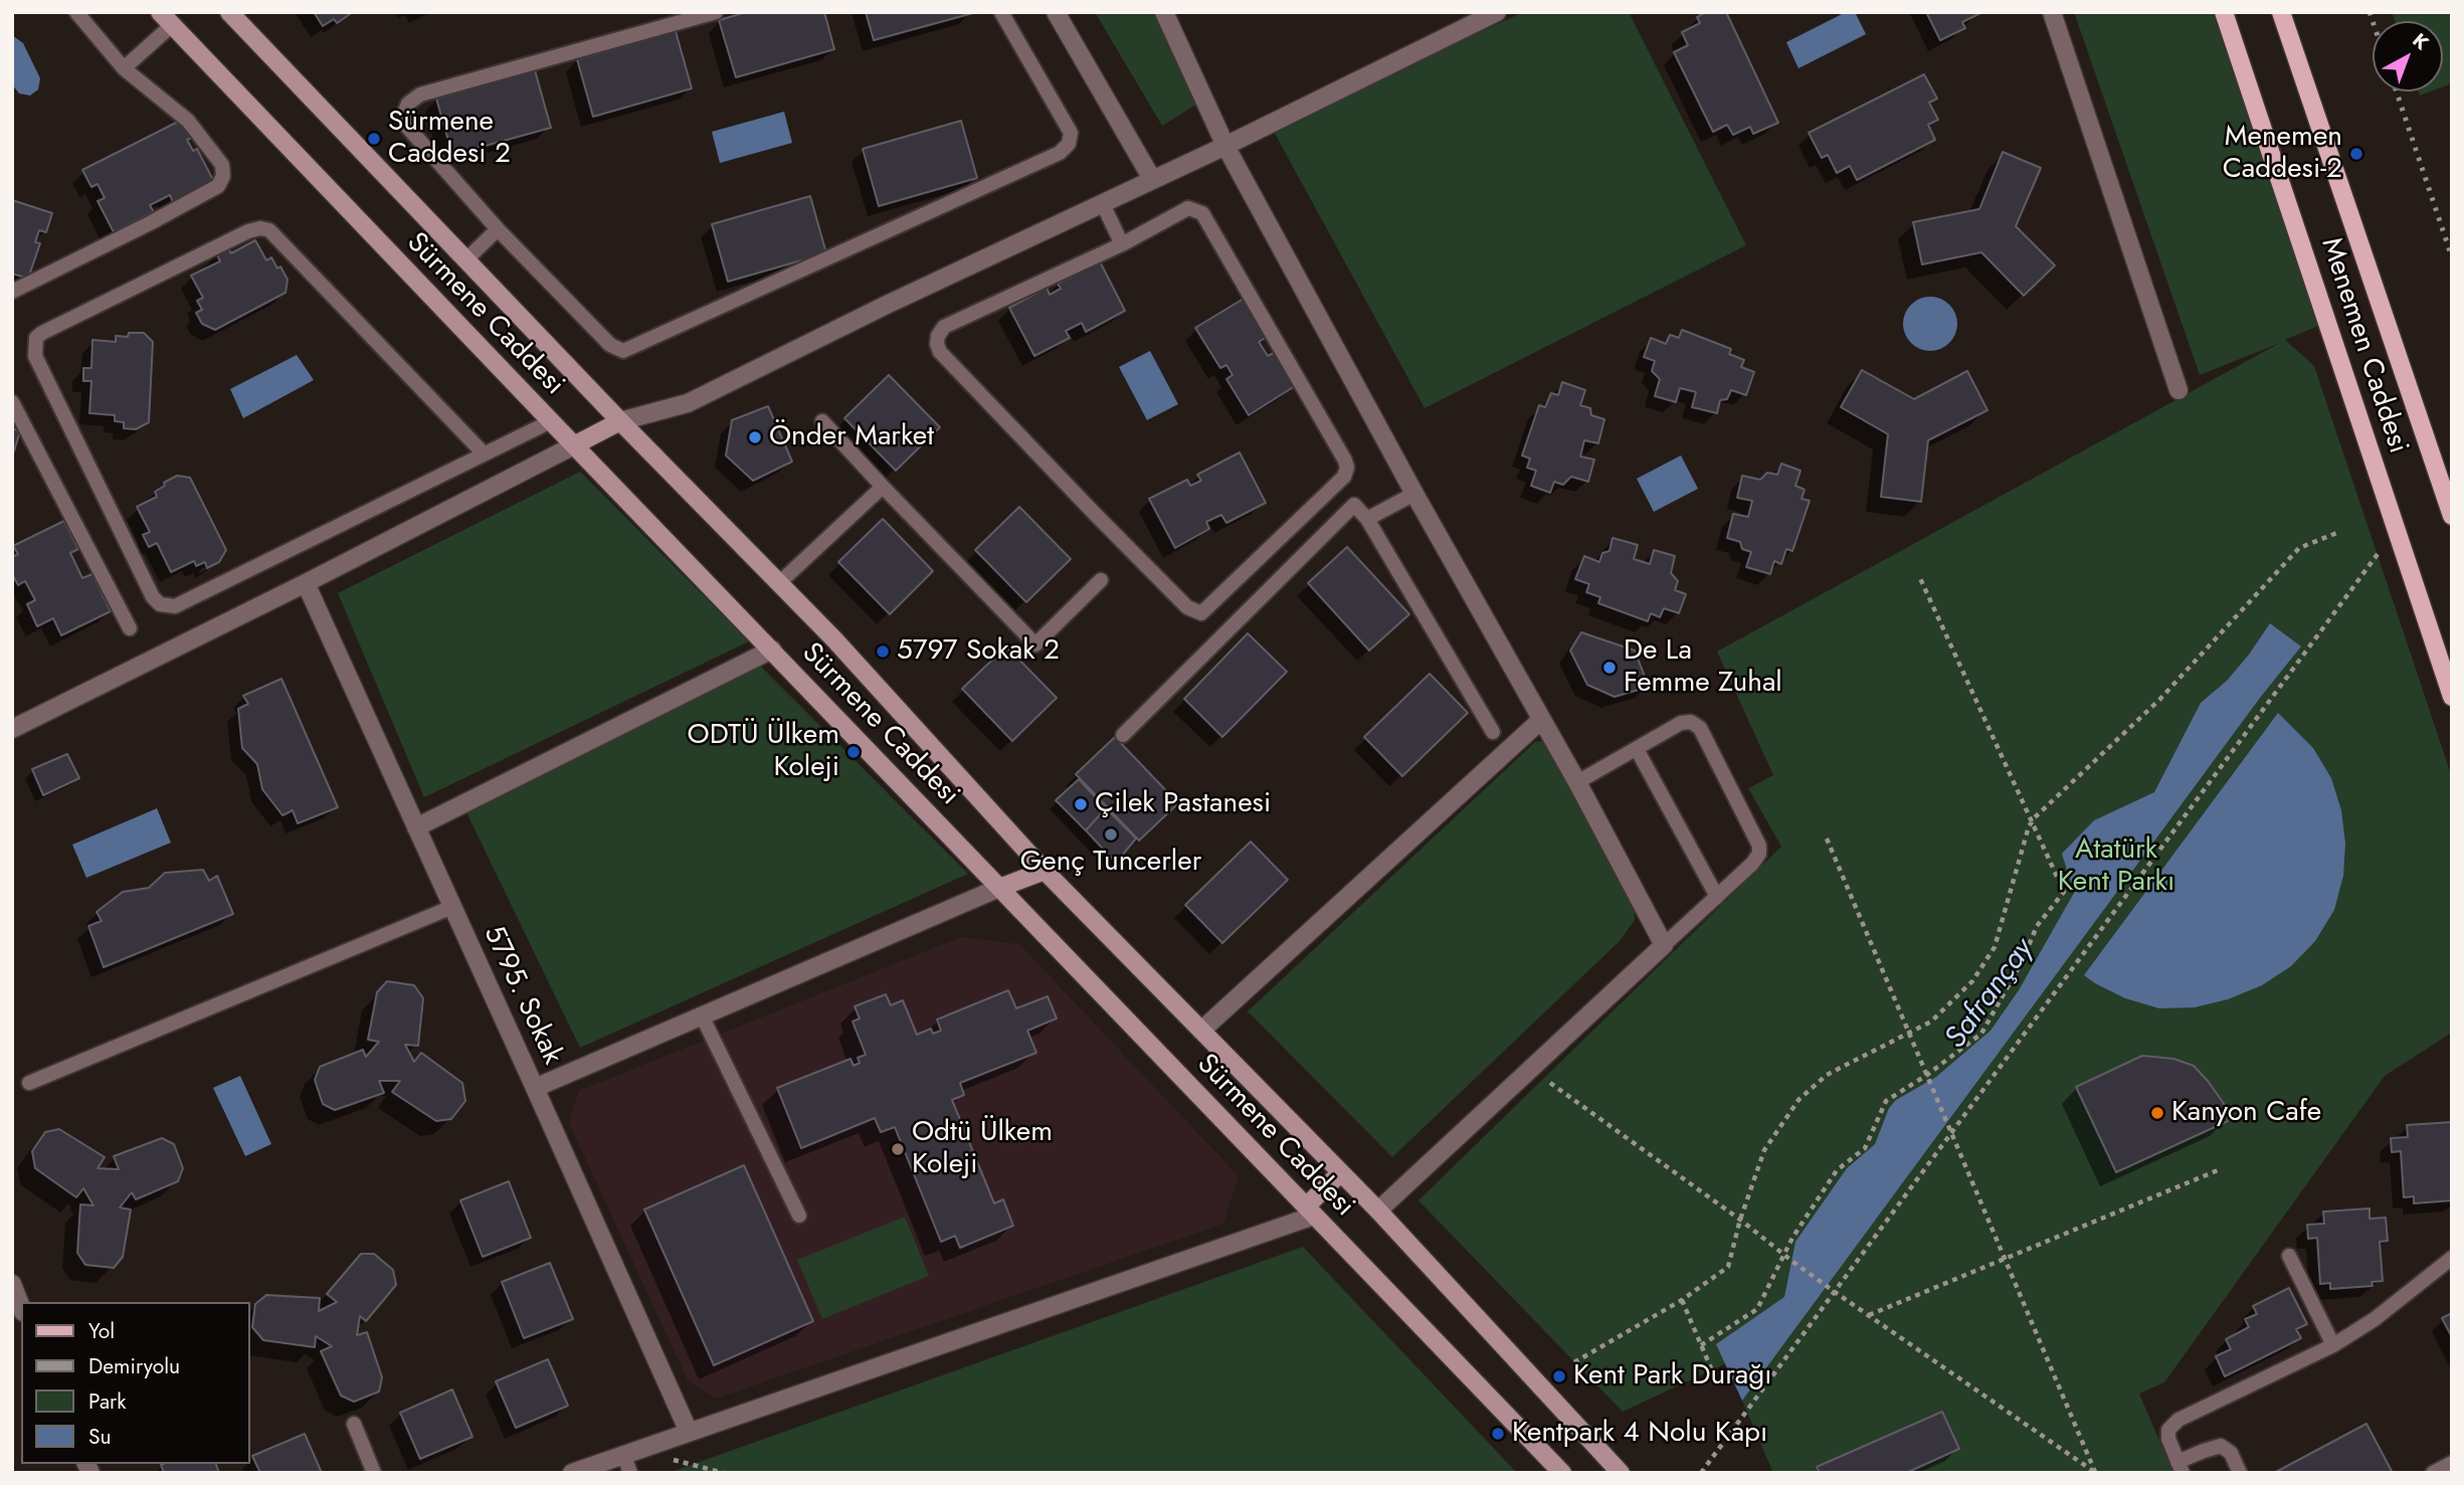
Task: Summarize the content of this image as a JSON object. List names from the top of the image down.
{
  "streets": {
    "main road": ["Sürmene Caddesi", "Menemen Caddesi"],
    "street": ["5795. Sokak"]
  },
  "water": ["Safrançay"],
  "parks": ["Atatürk Kent Parkı"],
  "places": [
    "Sürmene Caddesi 2",
    "Menemen Caddesi-2",
    "Önder Market",
    "5797 Sokak 2",
    "De La Femme Zuhal",
    "ODTÜ Ülkem Koleji",
    "Çilek Pastanesi",
    "Genç Tuncerler",
    "Kanyon Cafe",
    "Odtü Ülkem Koleji",
    "Kent Park Durağı",
    "Kentpark 4 Nolu Kapı"
  ],
  "legend": [
    "Yol",
    "Demiryolu",
    "Park",
    "Su"
  ],
  "north": "top right"
}
